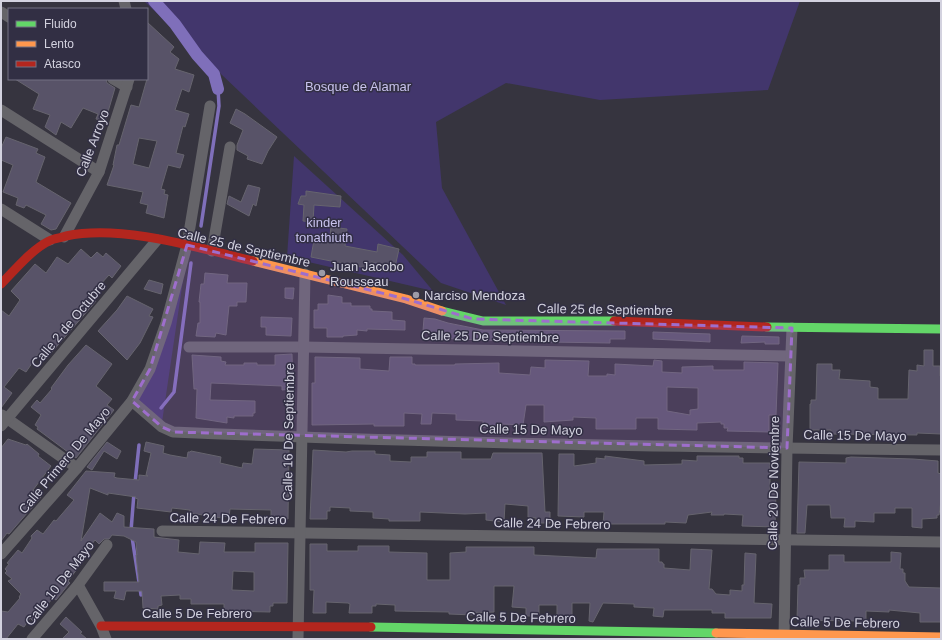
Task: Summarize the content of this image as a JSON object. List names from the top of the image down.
{
  "streets": {
    "main road": ["Calle 25 de Septiembre", "Calle 5 De Febrero"],
    "street": [
      "Calle Arroyo",
      "Calle 2 de Octubre",
      "Calle 25 De Septiembre",
      "Calle 15 De Mayo",
      "Calle 16 De Septiembre",
      "Calle Primero De Mayo",
      "Calle 20 De Noviembre",
      "Calle 24 De Febrero",
      "Calle 10 De Mayo"
    ]
  },
  "crossings": [
    ["Calle Arroyo", "Calle 25 de Septiembre"],
    ["Calle 25 de Septiembre", "Calle 2 de Octubre"],
    ["Calle 25 de Septiembre", "Calle 16 De Septiembre"],
    ["Calle 25 de Septiembre", "Calle 20 De Noviembre"],
    ["Calle 25 De Septiembre", "Calle 16 De Septiembre"],
    ["Calle 25 De Septiembre", "Calle 20 De Noviembre"],
    ["Calle 15 De Mayo", "Calle 16 De Septiembre"],
    ["Calle 15 De Mayo", "Calle Primero De Mayo"],
    ["Calle 15 De Mayo", "Calle 20 De Noviembre"],
    ["Calle 16 De Septiembre", "Calle 24 De Febrero"],
    ["Calle 16 De Septiembre", "Calle 5 De Febrero"],
    ["Calle 20 De Noviembre", "Calle 24 De Febrero"],
    ["Calle 20 De Noviembre", "Calle 5 De Febrero"]
  ],
  "parks": ["Bosque de Alamar", "kinder tonathiuth"],
  "places": ["Juan Jacobo Rousseau", "Narciso Mendoza"],
  "legend": ["Fluido", "Lento", "Atasco"]
}
